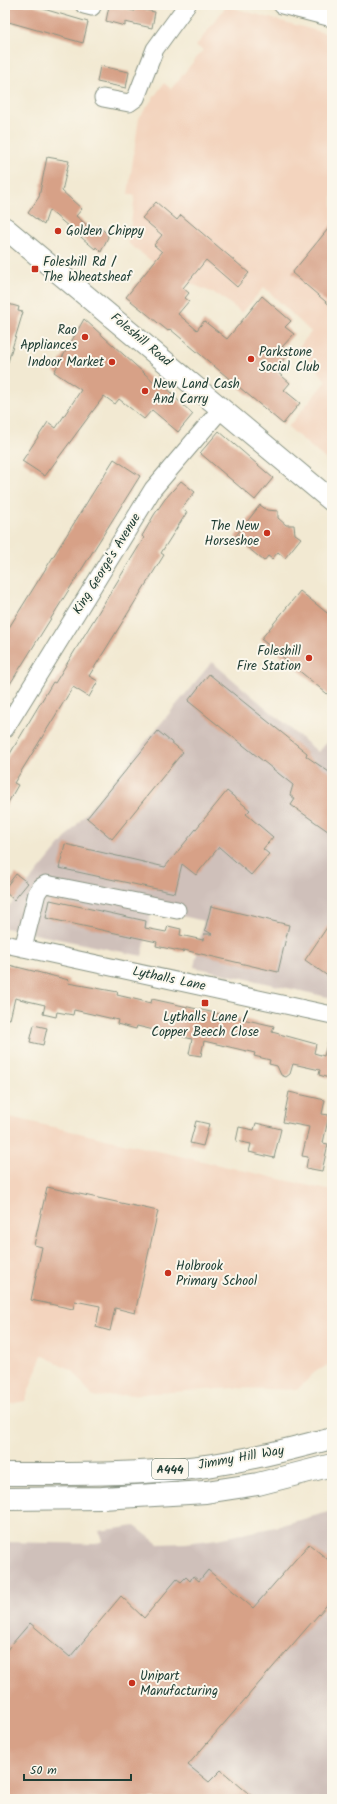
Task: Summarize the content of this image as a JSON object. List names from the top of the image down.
{
  "streets": {
    "highway": ["Jimmy Hill Way", "A444"],
    "main road": ["Foleshill Road"],
    "street": ["King George's Avenue", "Lythalls Lane"]
  },
  "crossings": [
    ["Foleshill Road", "King George's Avenue"]
  ],
  "places": {
    "other": [
      "Golden Chippy",
      "Rao Appliances",
      "Parkstone Social Club",
      "Indoor Market",
      "New Land Cash And Carry",
      "The New Horseshoe",
      "Foleshill Fire Station",
      "Holbrook Primary School",
      "Unipart Manufacturing"
    ],
    "transit": ["Foleshill Rd / The Wheatsheaf", "Lythalls Lane / Copper Beech Close"]
  },
  "scale_bar": "50 m"
}
